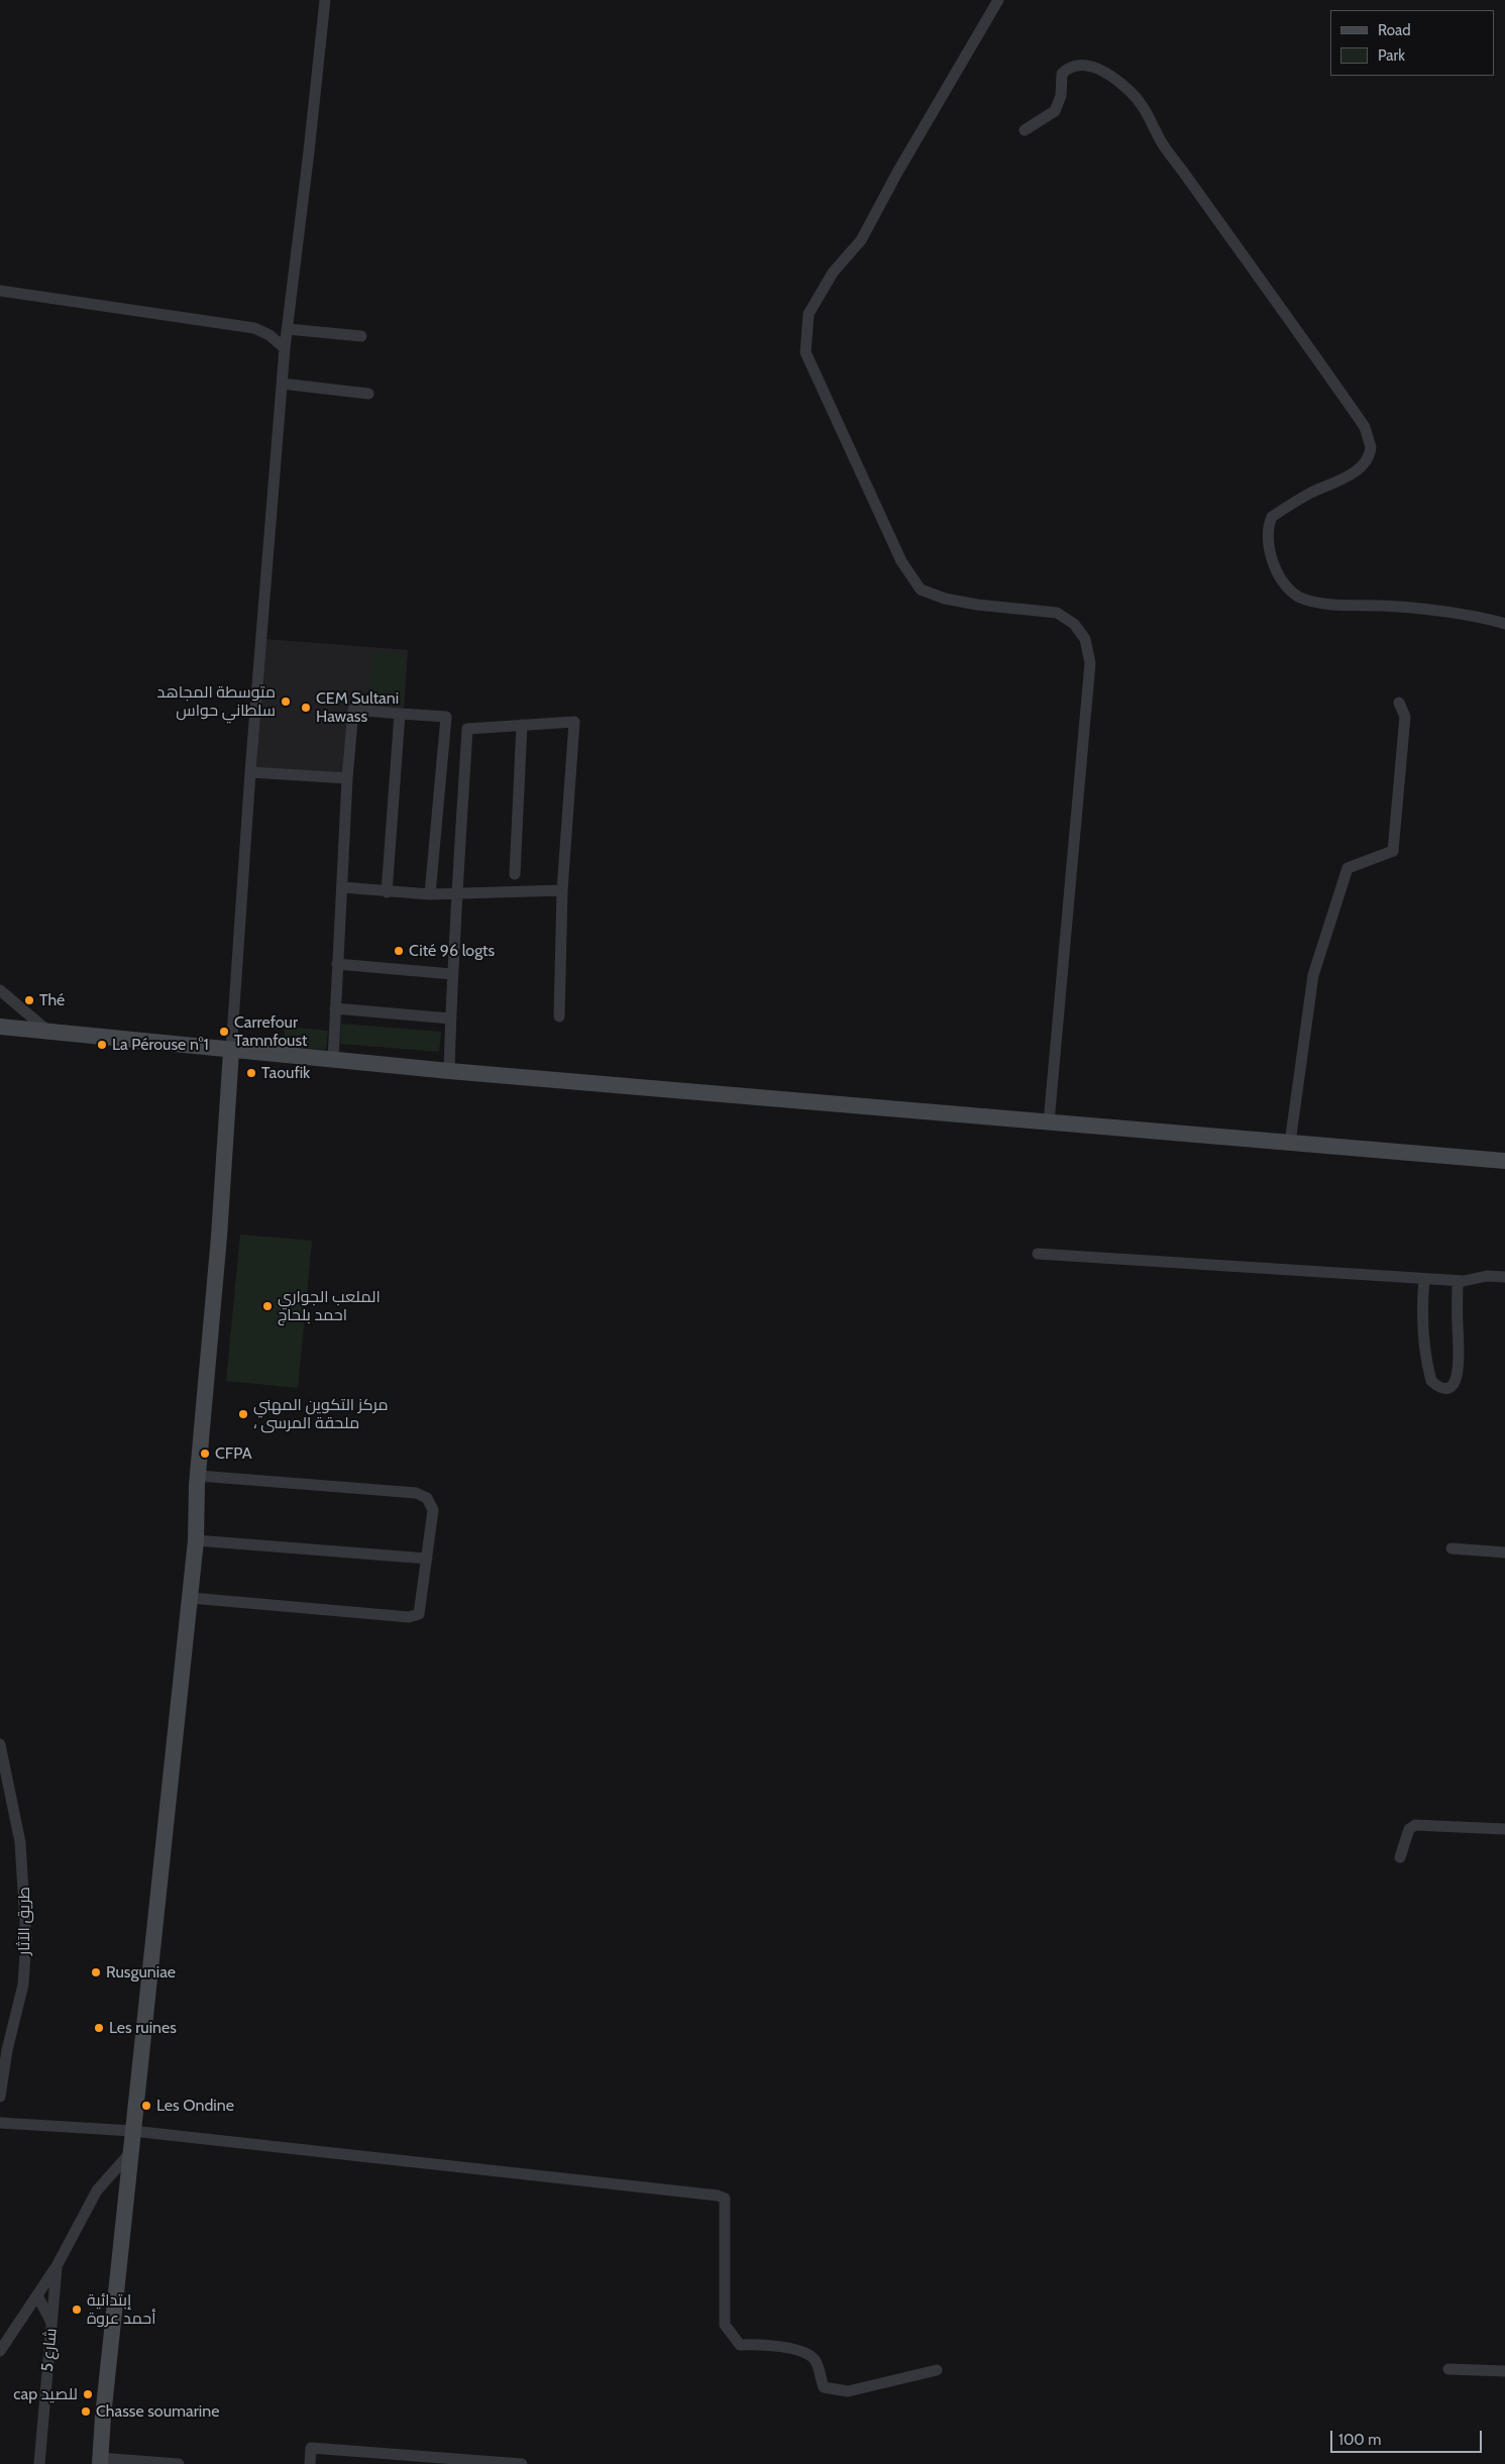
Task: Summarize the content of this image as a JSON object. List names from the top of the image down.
{
  "streets": {
    "street": ["طريق الآثار", "شارع 5"]
  },
  "places": [
    "متوسطة المجاهد سلطاني حواس",
    "CEM Sultani Hawass",
    "Cité 96 logts",
    "Thé",
    "Carrefour Tamnfoust",
    "La Pérouse n°1",
    "Taoufik",
    "الملعب الجواري احمد بلحاج",
    "مركز التكوين المهني ، ملحقة المرسى",
    "CFPA",
    "Rusguniae",
    "Les ruines",
    "Les Ondine",
    "إبتدائية أحمد عروة",
    "cap للصيد",
    "Chasse soumarine"
  ],
  "legend": ["Road", "Park"],
  "scale_bar": "100 m"
}
